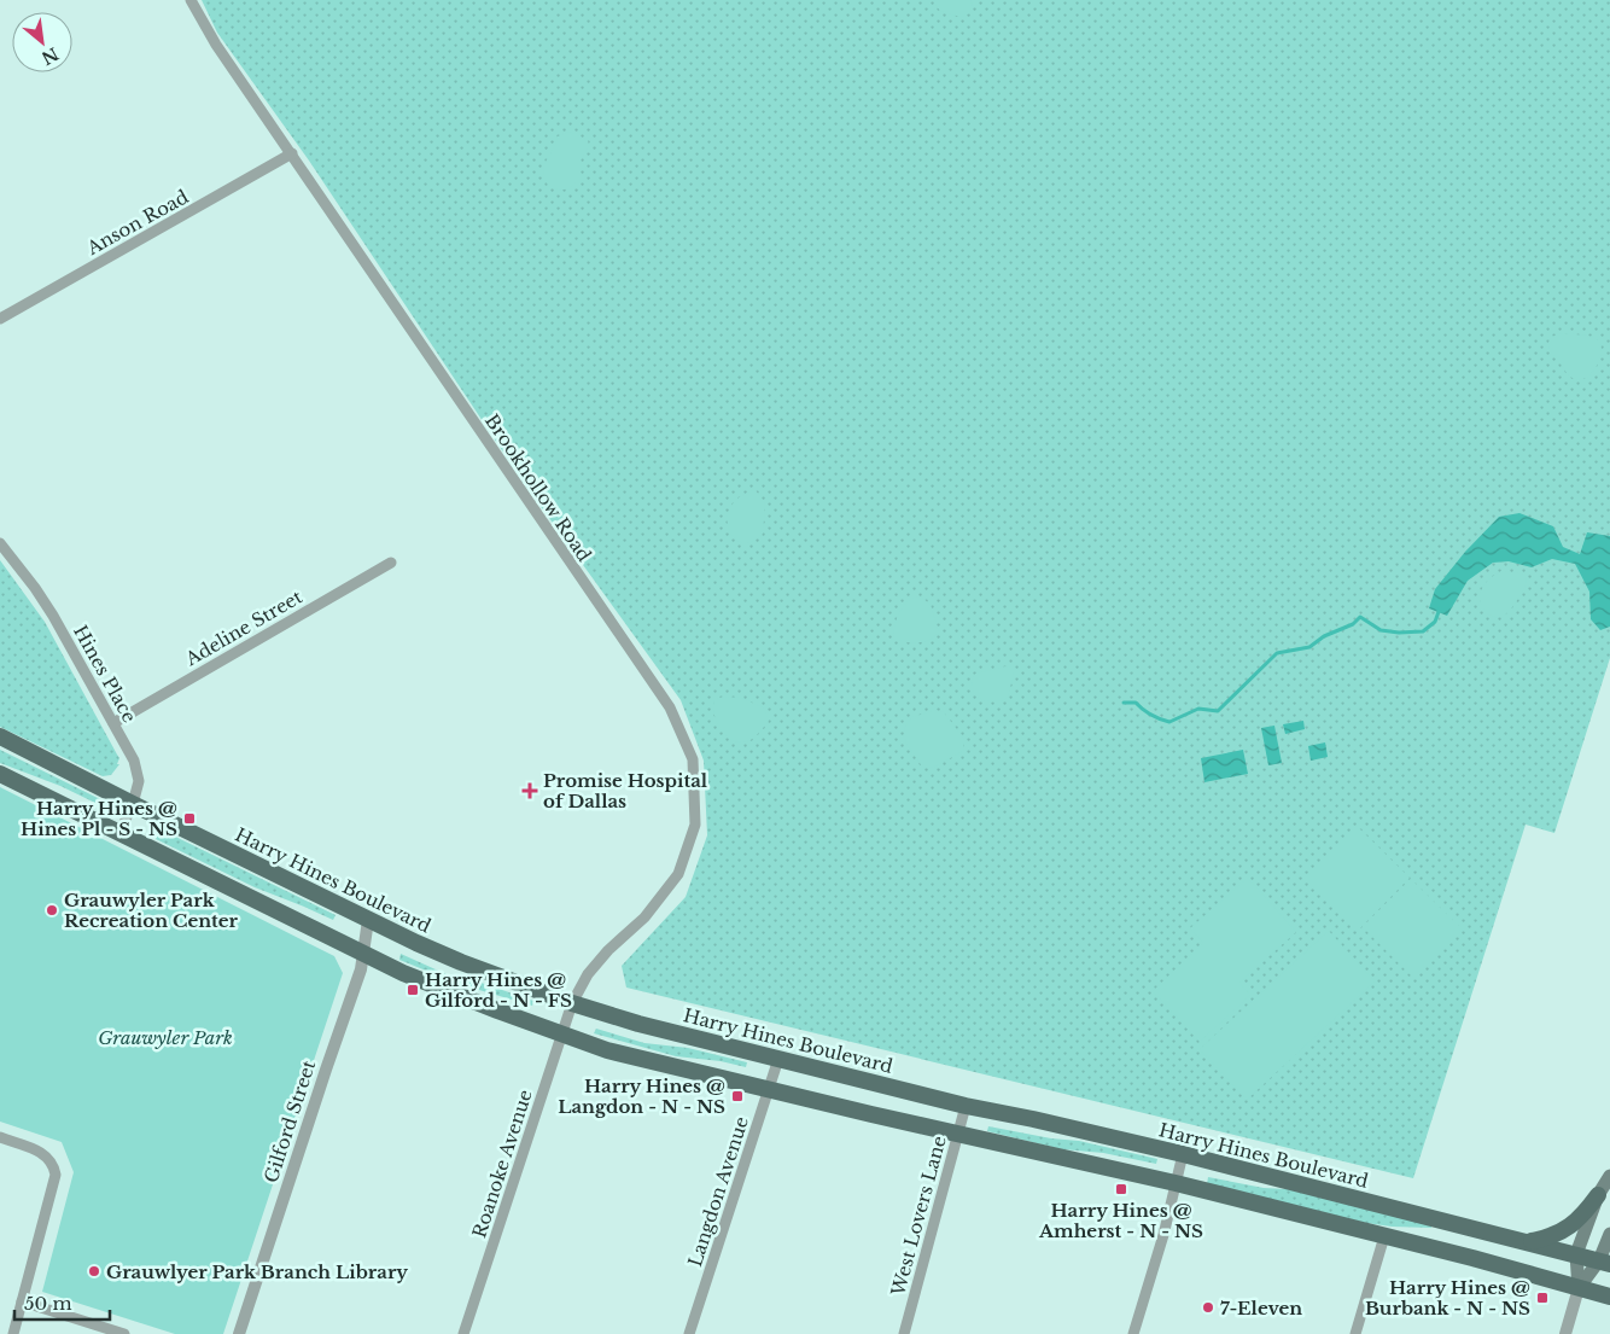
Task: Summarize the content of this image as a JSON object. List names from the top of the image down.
{
  "streets": {
    "main road": ["Harry Hines Boulevard"],
    "street": [
      "Anson Road",
      "Brookhollow Road",
      "Adeline Street",
      "Hines Place",
      "Gilford Street",
      "Roanoke Avenue",
      "Langdon Avenue",
      "West Lovers Lane"
    ]
  },
  "crossings": [
    ["Anson Road", "Brookhollow Road"],
    ["Brookhollow Road", "Harry Hines Boulevard"],
    ["Brookhollow Road", "Roanoke Avenue"],
    ["Adeline Street", "Hines Place"],
    ["Hines Place", "Harry Hines Boulevard"],
    ["Harry Hines Boulevard", "Gilford Street"],
    ["Harry Hines Boulevard", "Roanoke Avenue"],
    ["Harry Hines Boulevard", "Langdon Avenue"],
    ["Harry Hines Boulevard", "West Lovers Lane"]
  ],
  "parks": ["Grauwyler Park"],
  "places": {
    "health": ["Promise Hospital of Dallas"],
    "transit": [
      "Harry Hines @ Hines Pl - S - NS",
      "Harry Hines @ Gilford - N - FS",
      "Harry Hines @ Langdon - N - NS",
      "Harry Hines @ Amherst - N - NS",
      "Harry Hines @ Burbank - N - NS"
    ],
    "other": ["Grauwyler Park Recreation Center", "Grauwlyer Park Branch Library", "7-Eleven"]
  },
  "scale_bar": "50 m",
  "north": "bottom right"
}
